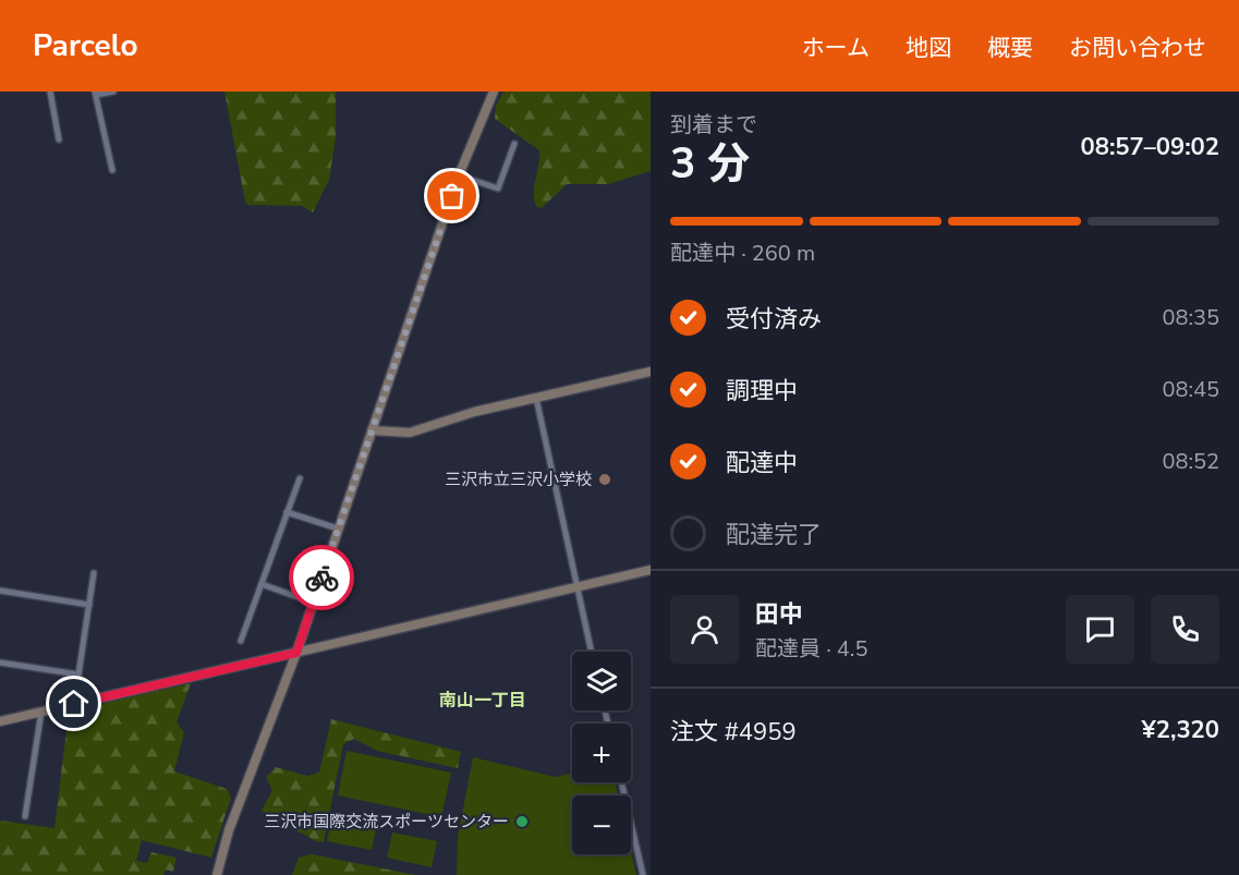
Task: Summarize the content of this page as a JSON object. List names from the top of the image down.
{
  "districts": ["南山一丁目"],
  "places": ["三沢市立三沢小学校", "三沢市国際交流スポーツセンター"],
  "page": {
    "header": "Parcelo",
    "nav": [
      "ホーム",
      "地図",
      "概要",
      "お問い合わせ"
    ],
    "heading": ["3 分", "到着まで", "08:57–09:02"],
    "panel": [
      "田中",
      "配達員 · 4.5",
      "注文 #4959",
      "¥2,320"
    ],
    "bar": "配達中 · 260 m",
    "list": [
      ["受付済み", "08:35"],
      ["調理中", "08:45"],
      ["配達中", "08:52"],
      "配達完了"
    ],
    "map_buttons": ["+", "−"]
  }
}
